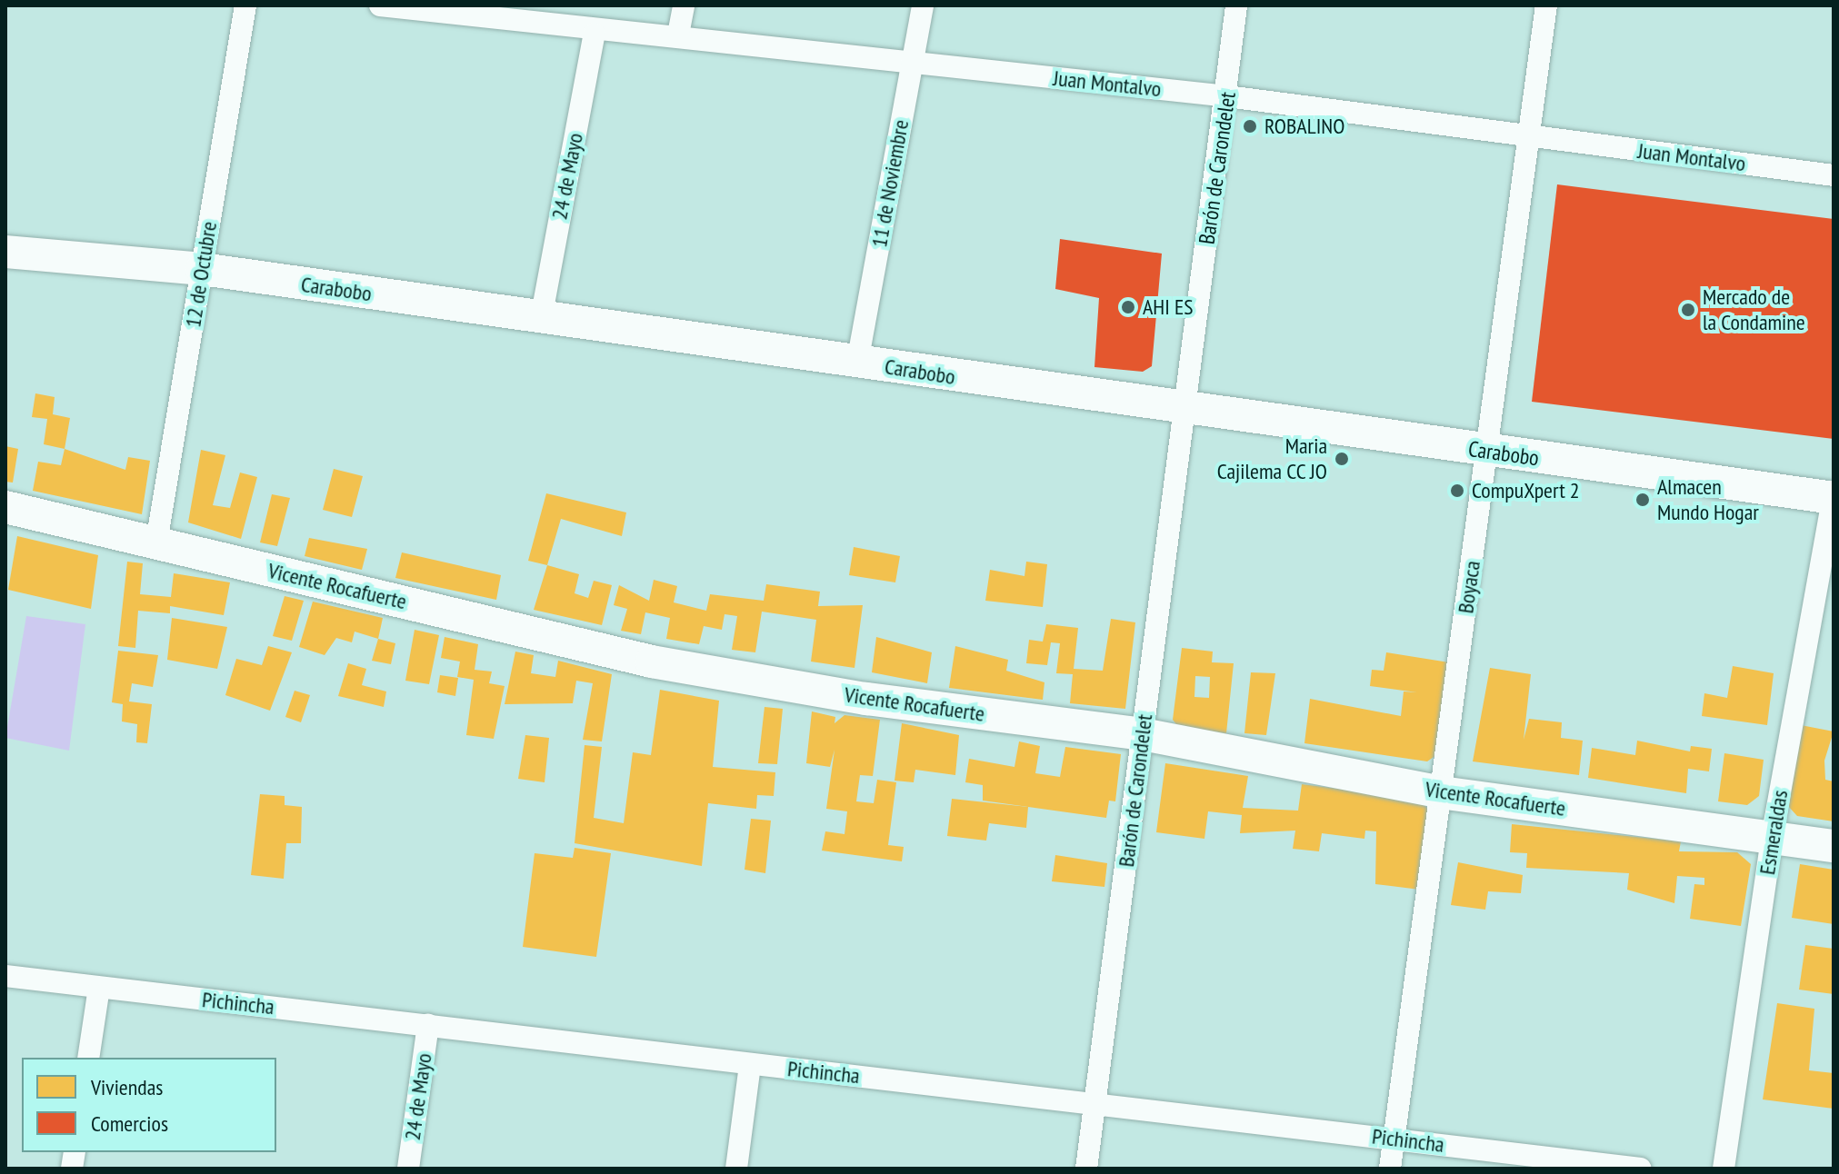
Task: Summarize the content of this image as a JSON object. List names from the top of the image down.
{
  "streets": {
    "main road": ["Carabobo", "Vicente Rocafuerte"],
    "street": [
      "Juan Montalvo",
      "Barón de Carondelet",
      "24 de Mayo",
      "11 de Noviembre",
      "12 de Octubre",
      "Boyaca",
      "Esmeraldas",
      "Pichincha"
    ]
  },
  "crossings": [
    ["Juan Montalvo", "Barón de Carondelet"],
    ["Juan Montalvo", "24 de Mayo"],
    ["Juan Montalvo", "11 de Noviembre"],
    ["Juan Montalvo", "Boyaca"],
    ["Barón de Carondelet", "Carabobo"],
    ["Barón de Carondelet", "Vicente Rocafuerte"],
    ["Barón de Carondelet", "Pichincha"],
    ["24 de Mayo", "Carabobo"],
    ["24 de Mayo", "Pichincha"],
    ["11 de Noviembre", "Carabobo"],
    ["12 de Octubre", "Carabobo"],
    ["12 de Octubre", "Vicente Rocafuerte"],
    ["Carabobo", "Boyaca"],
    ["Carabobo", "Esmeraldas"],
    ["Vicente Rocafuerte", "Boyaca"],
    ["Vicente Rocafuerte", "Esmeraldas"],
    ["Boyaca", "Pichincha"]
  ],
  "places": [
    "ROBALINO",
    "AHI ES",
    "Mercado de la Condamine",
    "Maria Cajilema CC JO",
    "CompuXpert 2",
    "Almacen Mundo Hogar"
  ],
  "legend": ["Viviendas", "Comercios"]
}
